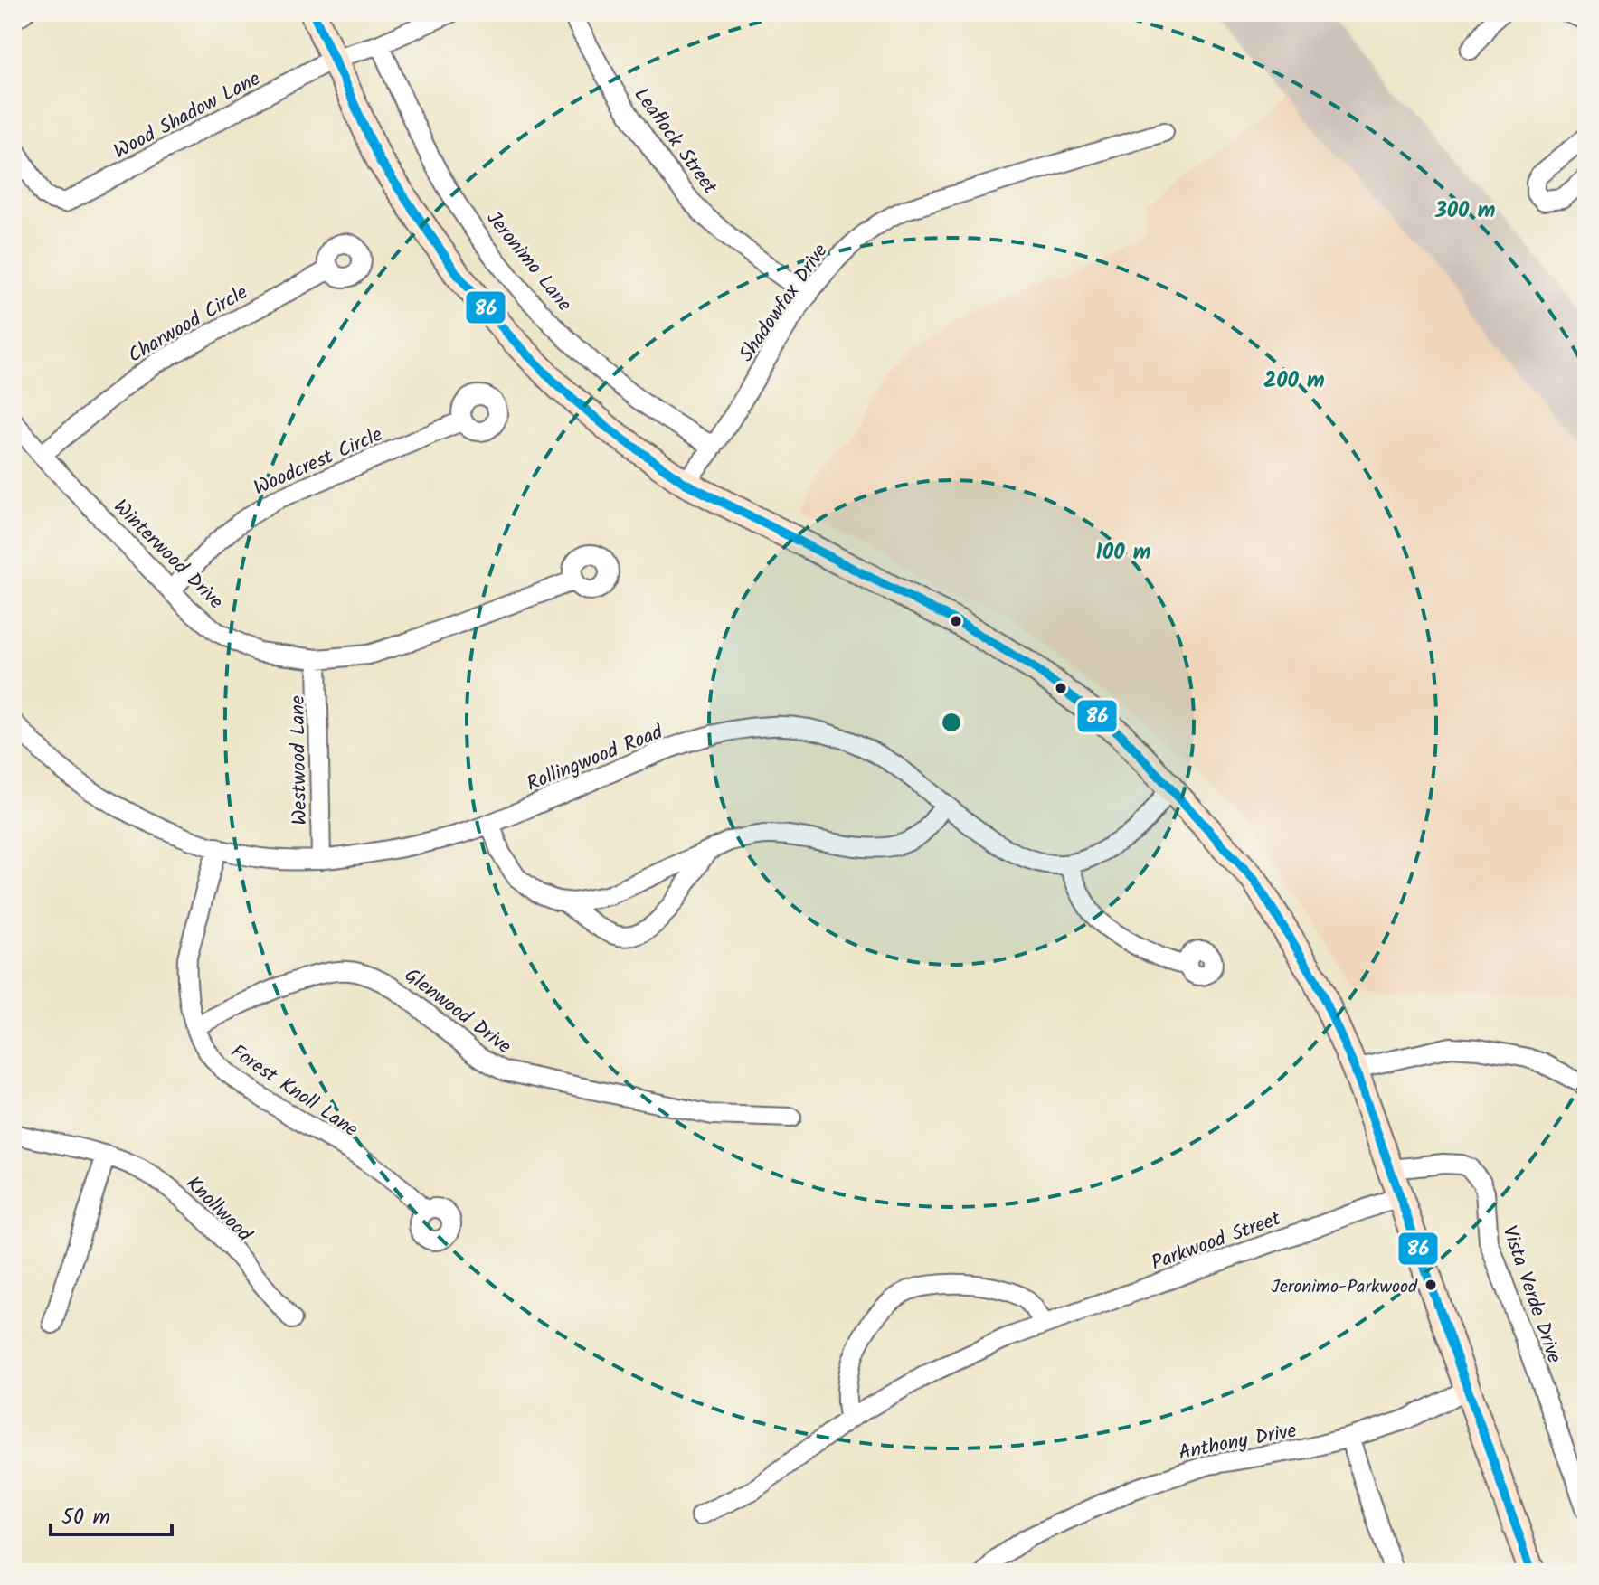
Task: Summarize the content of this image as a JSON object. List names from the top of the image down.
{
  "streets": {
    "street": [
      "Wood Shadow Lane",
      "Leaflock Street",
      "Jeronimo Lane",
      "Shadowfax Drive",
      "Charwood Circle",
      "Woodcrest Circle",
      "Winterwood Drive",
      "Rollingwood Road",
      "Westwood Lane",
      "Glenwood Drive",
      "Forest Knoll Lane",
      "Knollwood",
      "Parkwood Street",
      "Vista Verde Drive",
      "Anthony Drive"
    ]
  },
  "crossings": [
    ["Wood Shadow Lane", "Jeronimo Lane"],
    ["Leaflock Street", "Shadowfax Drive"],
    ["Jeronimo Lane", "Shadowfax Drive"],
    ["Charwood Circle", "Winterwood Drive"],
    ["Woodcrest Circle", "Winterwood Drive"],
    ["Winterwood Drive", "Westwood Lane"],
    ["Rollingwood Road", "Westwood Lane"],
    ["Rollingwood Road", "Forest Knoll Lane"],
    ["Glenwood Drive", "Forest Knoll Lane"]
  ],
  "places": ["Jeronimo-Parkwood"],
  "lines": ["transit line 86"],
  "scale_bar": "50 m",
  "rings": ["300 m", "200 m", "100 m"]
}
